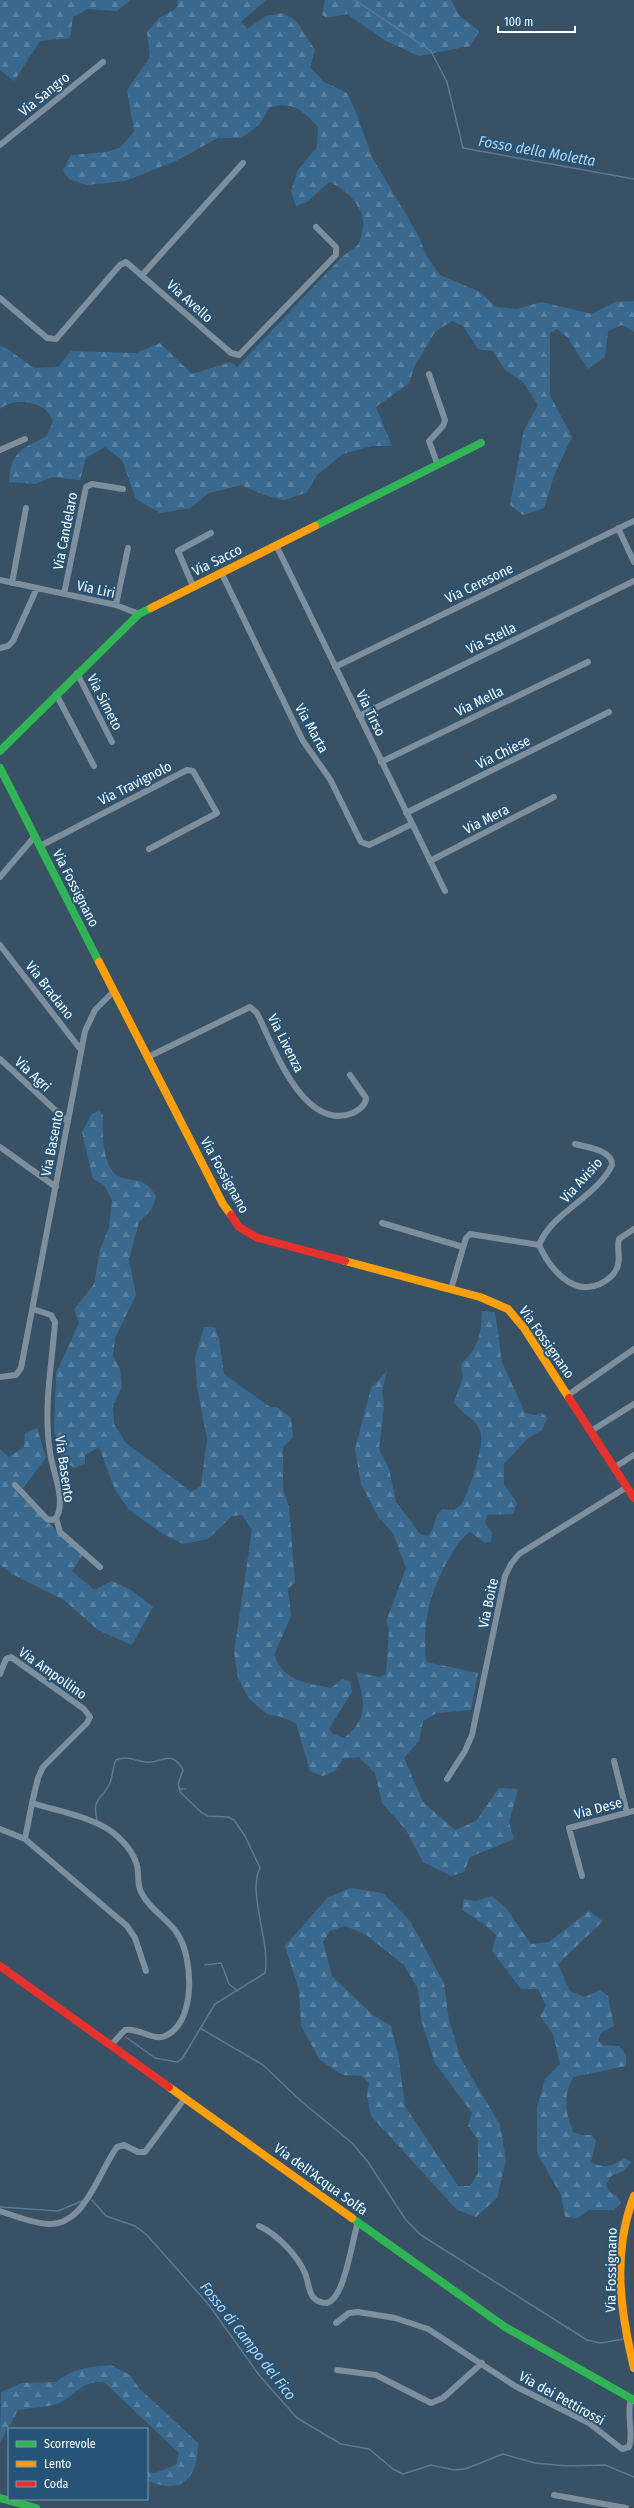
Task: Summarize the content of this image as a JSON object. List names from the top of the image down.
{
  "streets": {
    "street": [
      "Via Sangro",
      "Via Avello",
      "Via Candelaro",
      "Via Sacco",
      "Via Ceresone",
      "Via Liri",
      "Via Stella",
      "Via Mella",
      "Via Simeto",
      "Via Tirso",
      "Via Marta",
      "Via Chiese",
      "Via Travignolo",
      "Via Mera",
      "Via Fossignano",
      "Via Bradano",
      "Via Livenza",
      "Via Agri",
      "Via Basento",
      "Via Avisio",
      "Via Boite",
      "Via Ampollino",
      "Via Dese",
      "Via dell'Acqua Solfa",
      "Via dei Pettirossi"
    ]
  },
  "crossings": [
    ["Via Candelaro", "Via Liri"],
    ["Via Sacco", "Via Liri"],
    ["Via Sacco", "Via Simeto"],
    ["Via Sacco", "Via Tirso"],
    ["Via Sacco", "Via Marta"],
    ["Via Ceresone", "Via Tirso"],
    ["Via Stella", "Via Tirso"],
    ["Via Mella", "Via Tirso"],
    ["Via Tirso", "Via Marta"],
    ["Via Tirso", "Via Chiese"],
    ["Via Tirso", "Via Mera"],
    ["Via Travignolo", "Via Fossignano"],
    ["Via Fossignano", "Via Livenza"],
    ["Via Fossignano", "Via Basento"],
    ["Via Fossignano", "Via Boite"],
    ["Via Bradano", "Via Basento"],
    ["Via Agri", "Via Basento"],
    ["Via dell'Acqua Solfa", "Via dei Pettirossi"]
  ],
  "water": ["Fosso della Moletta", "Fosso di Campo del Fico"],
  "legend": ["Scorrevole", "Lento", "Coda"],
  "scale_bar": "100 m"
}
